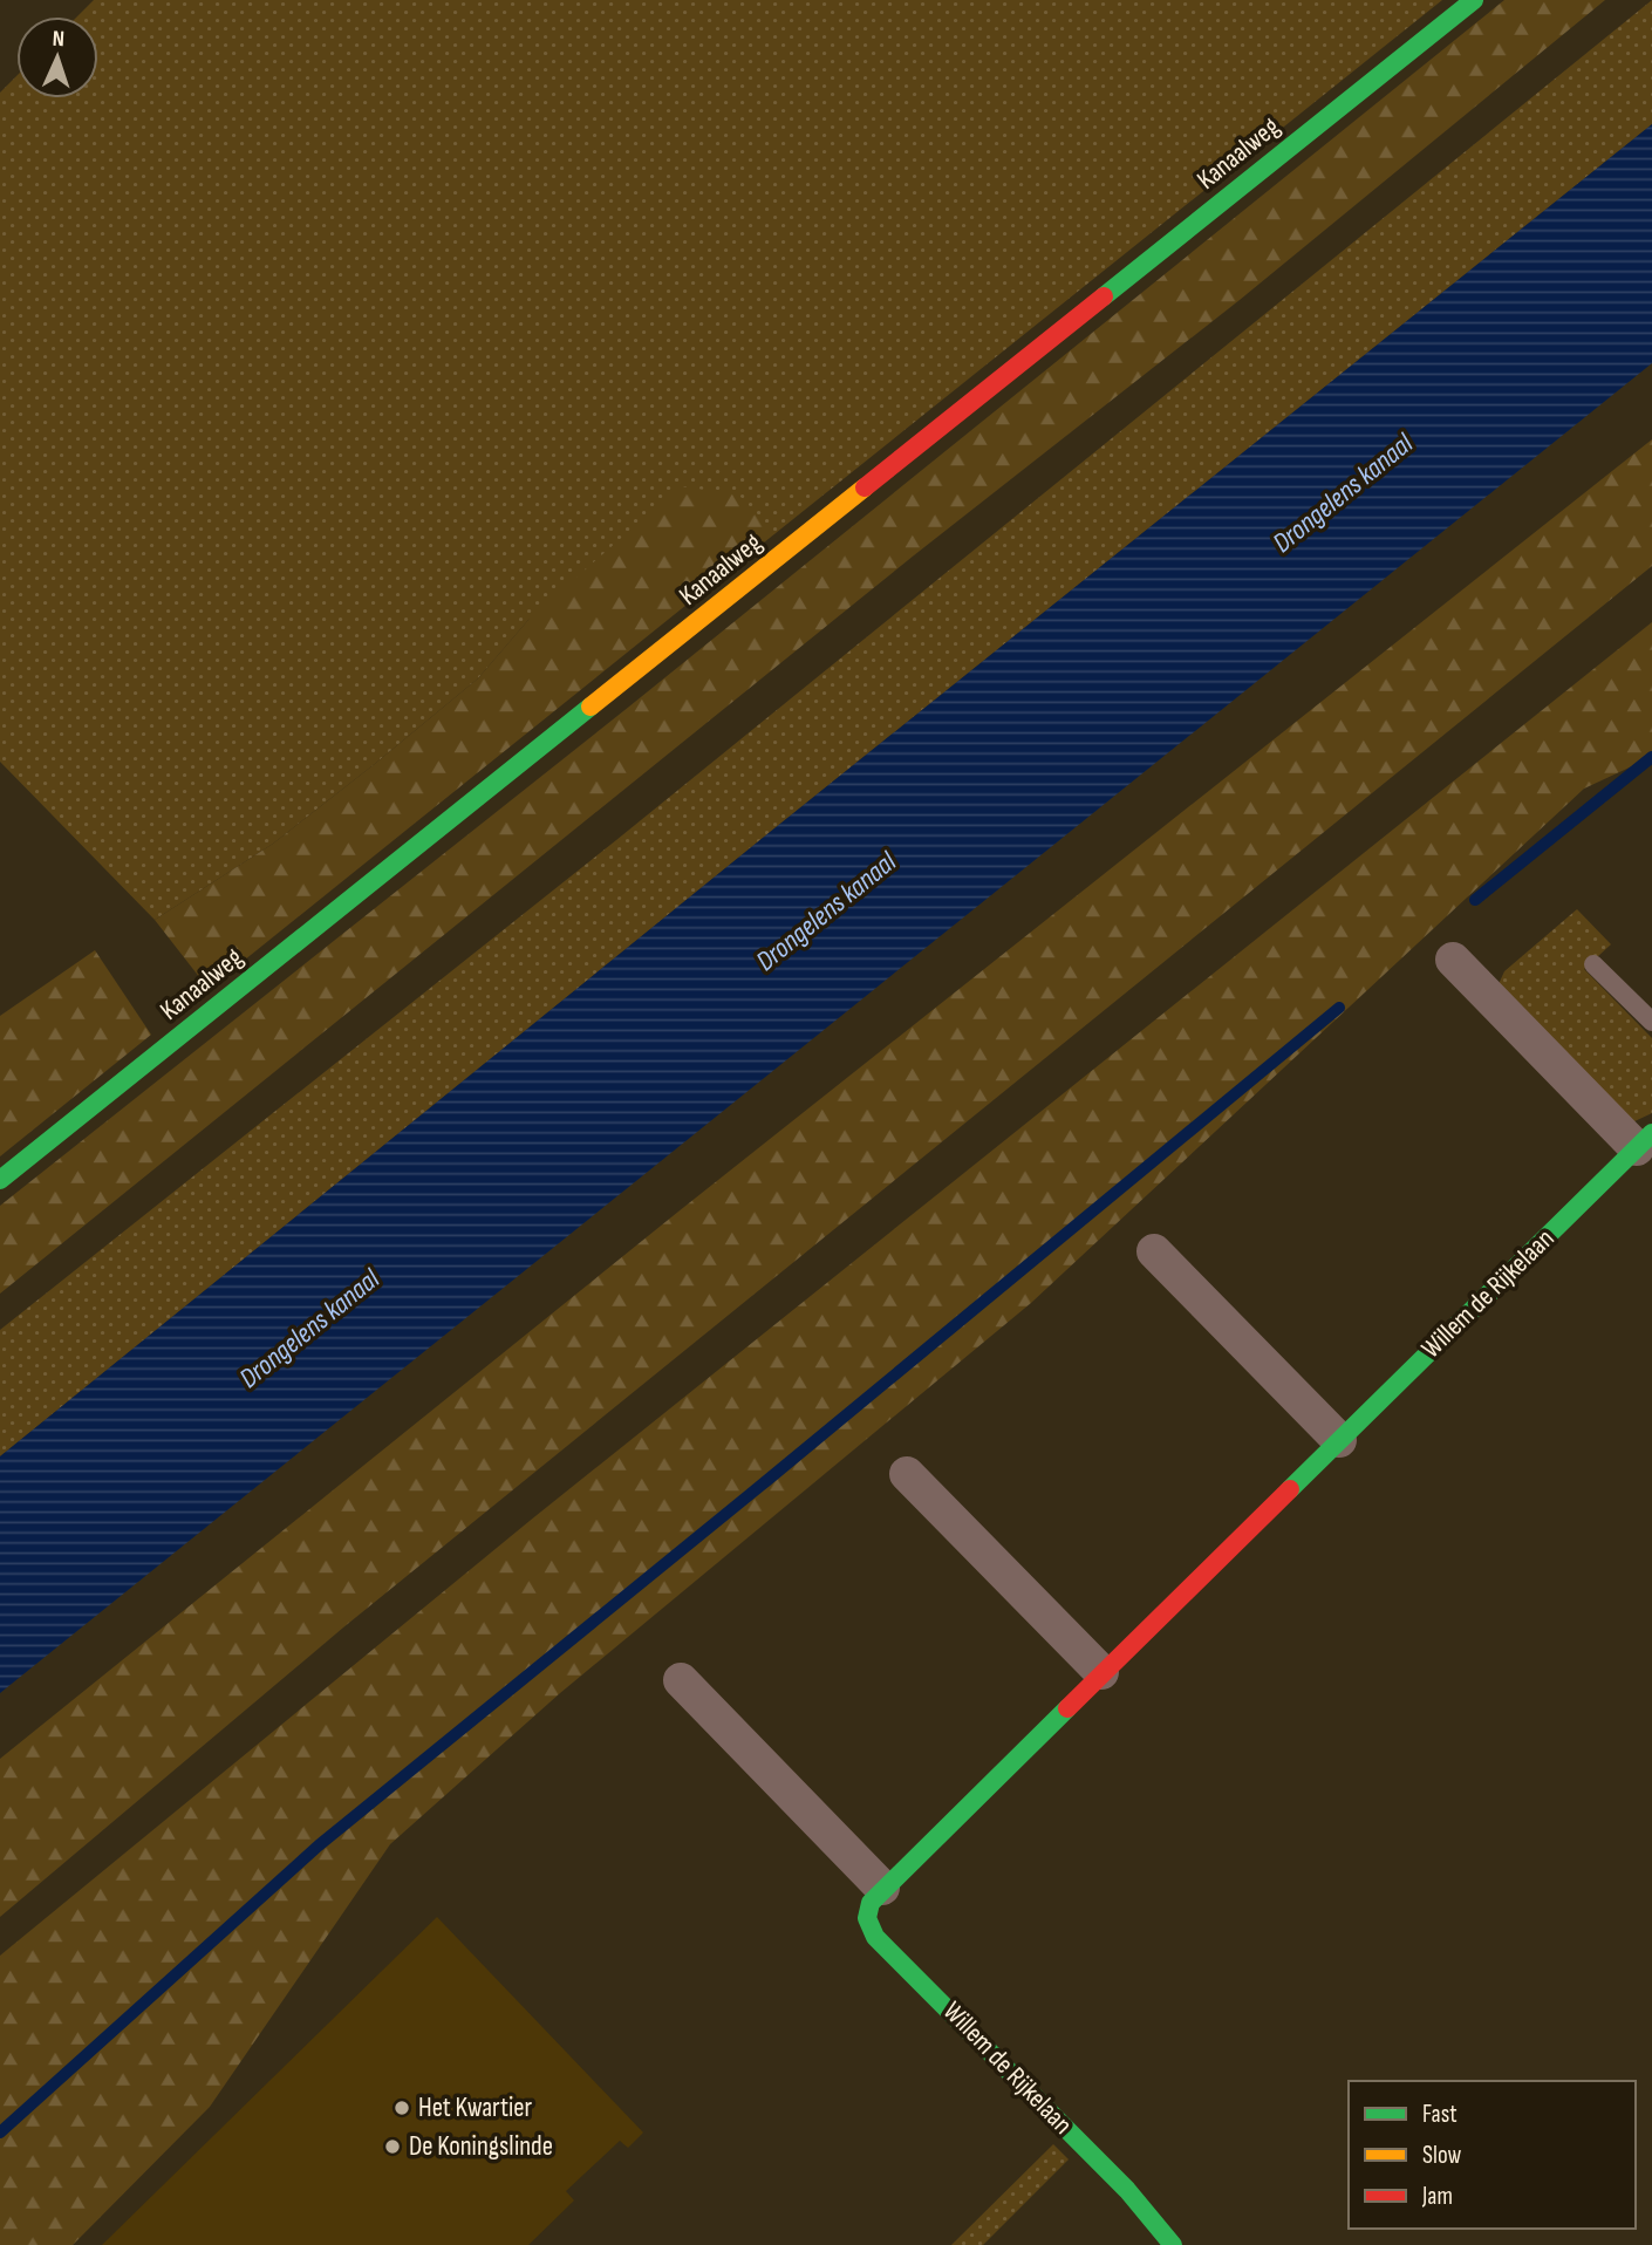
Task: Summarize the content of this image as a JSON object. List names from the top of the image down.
{
  "streets": {
    "street": ["Kanaalweg", "Willem de Rijkelaan"]
  },
  "water": ["Drongelens kanaal"],
  "places": ["Het Kwartier", "De Koningslinde"],
  "legend": ["Fast", "Slow", "Jam"],
  "north": "top"
}
